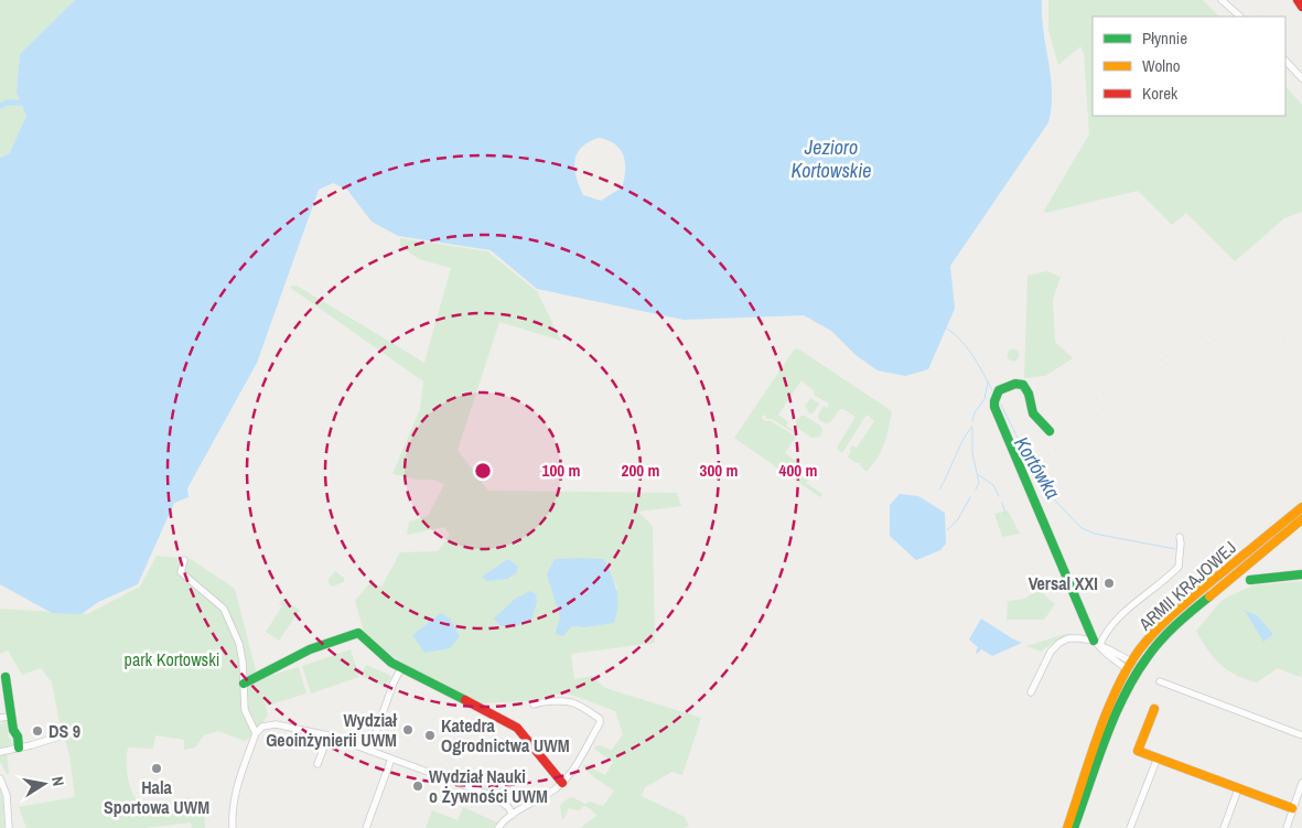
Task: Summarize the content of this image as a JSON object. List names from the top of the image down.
{
  "streets": {
    "street": ["ARMII KRAJOWEJ"]
  },
  "water": ["Jezioro Kortowskie", "Kortówka"],
  "parks": ["park Kortowski"],
  "places": [
    "Versal XXI",
    "Wydział Geoinżynierii UWM",
    "DS 9",
    "Katedra Ogrodnictwa UWM",
    "Hala Sportowa UWM",
    "Wydział Nauki o Żywności UWM"
  ],
  "legend": ["Płynnie", "Wolno", "Korek"],
  "north": "right",
  "rings": [
    "100 m",
    "200 m",
    "300 m",
    "400 m"
  ]
}
